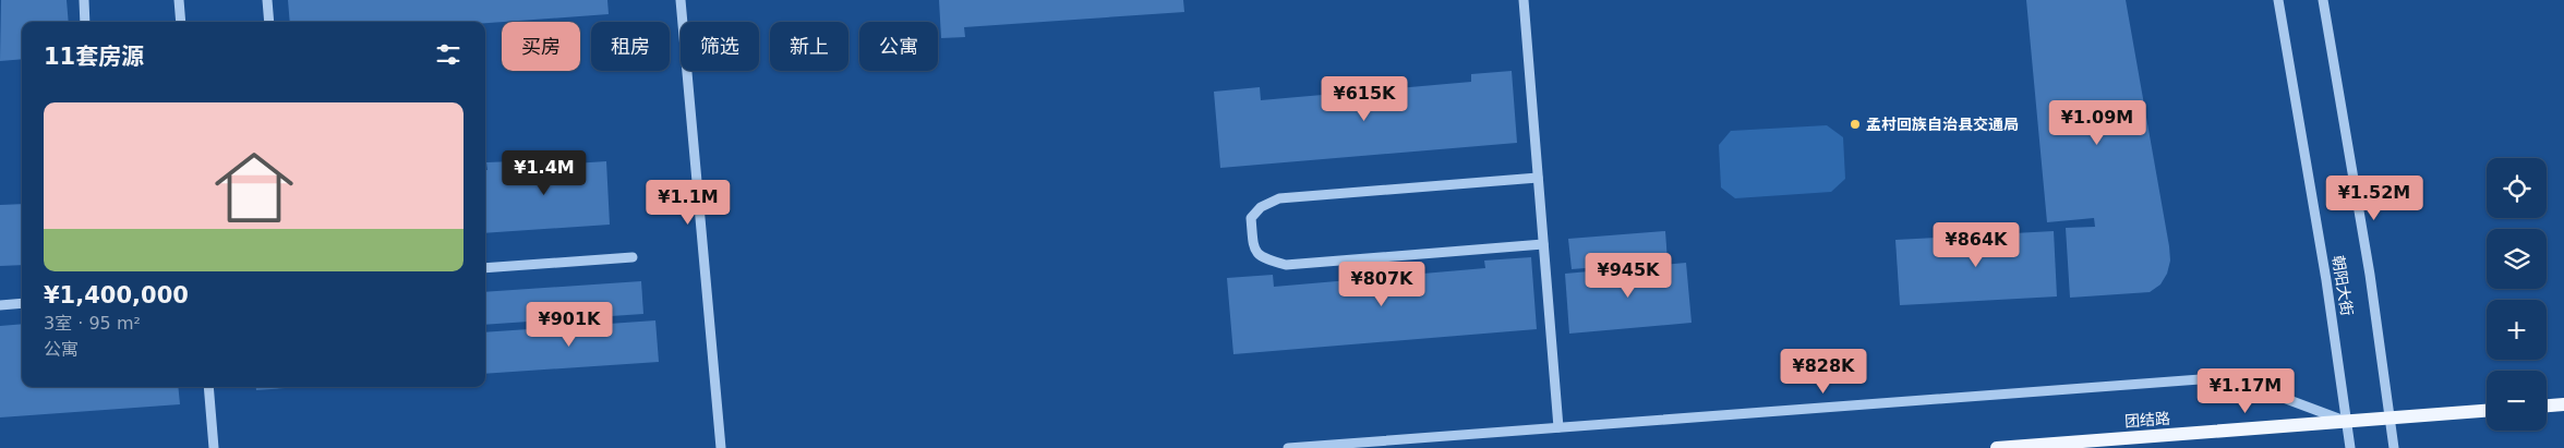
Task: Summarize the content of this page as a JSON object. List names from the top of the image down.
{
  "streets": {
    "main road": ["团结路"],
    "street": ["朝阳大街"]
  },
  "crossings": [
    ["朝阳大街", "团结路"]
  ],
  "places": ["孟村回族自治县交通局"],
  "page": {
    "chip": [
      "买房",
      "租房",
      "筛选",
      "新上",
      "公寓"
    ],
    "heading": "11套房源",
    "price": [
      "¥615K",
      "¥1.09M",
      "¥1.4M",
      "¥1.52M",
      "¥1.1M",
      "¥864K",
      "¥945K",
      "¥807K",
      "¥901K",
      "¥828K",
      "¥1.17M"
    ],
    "list": [
      {
        "name": "¥1,400,000",
        "note": "3室 · 95 m² · 公寓"
      }
    ],
    "map_buttons": ["+", "−"]
  }
}
